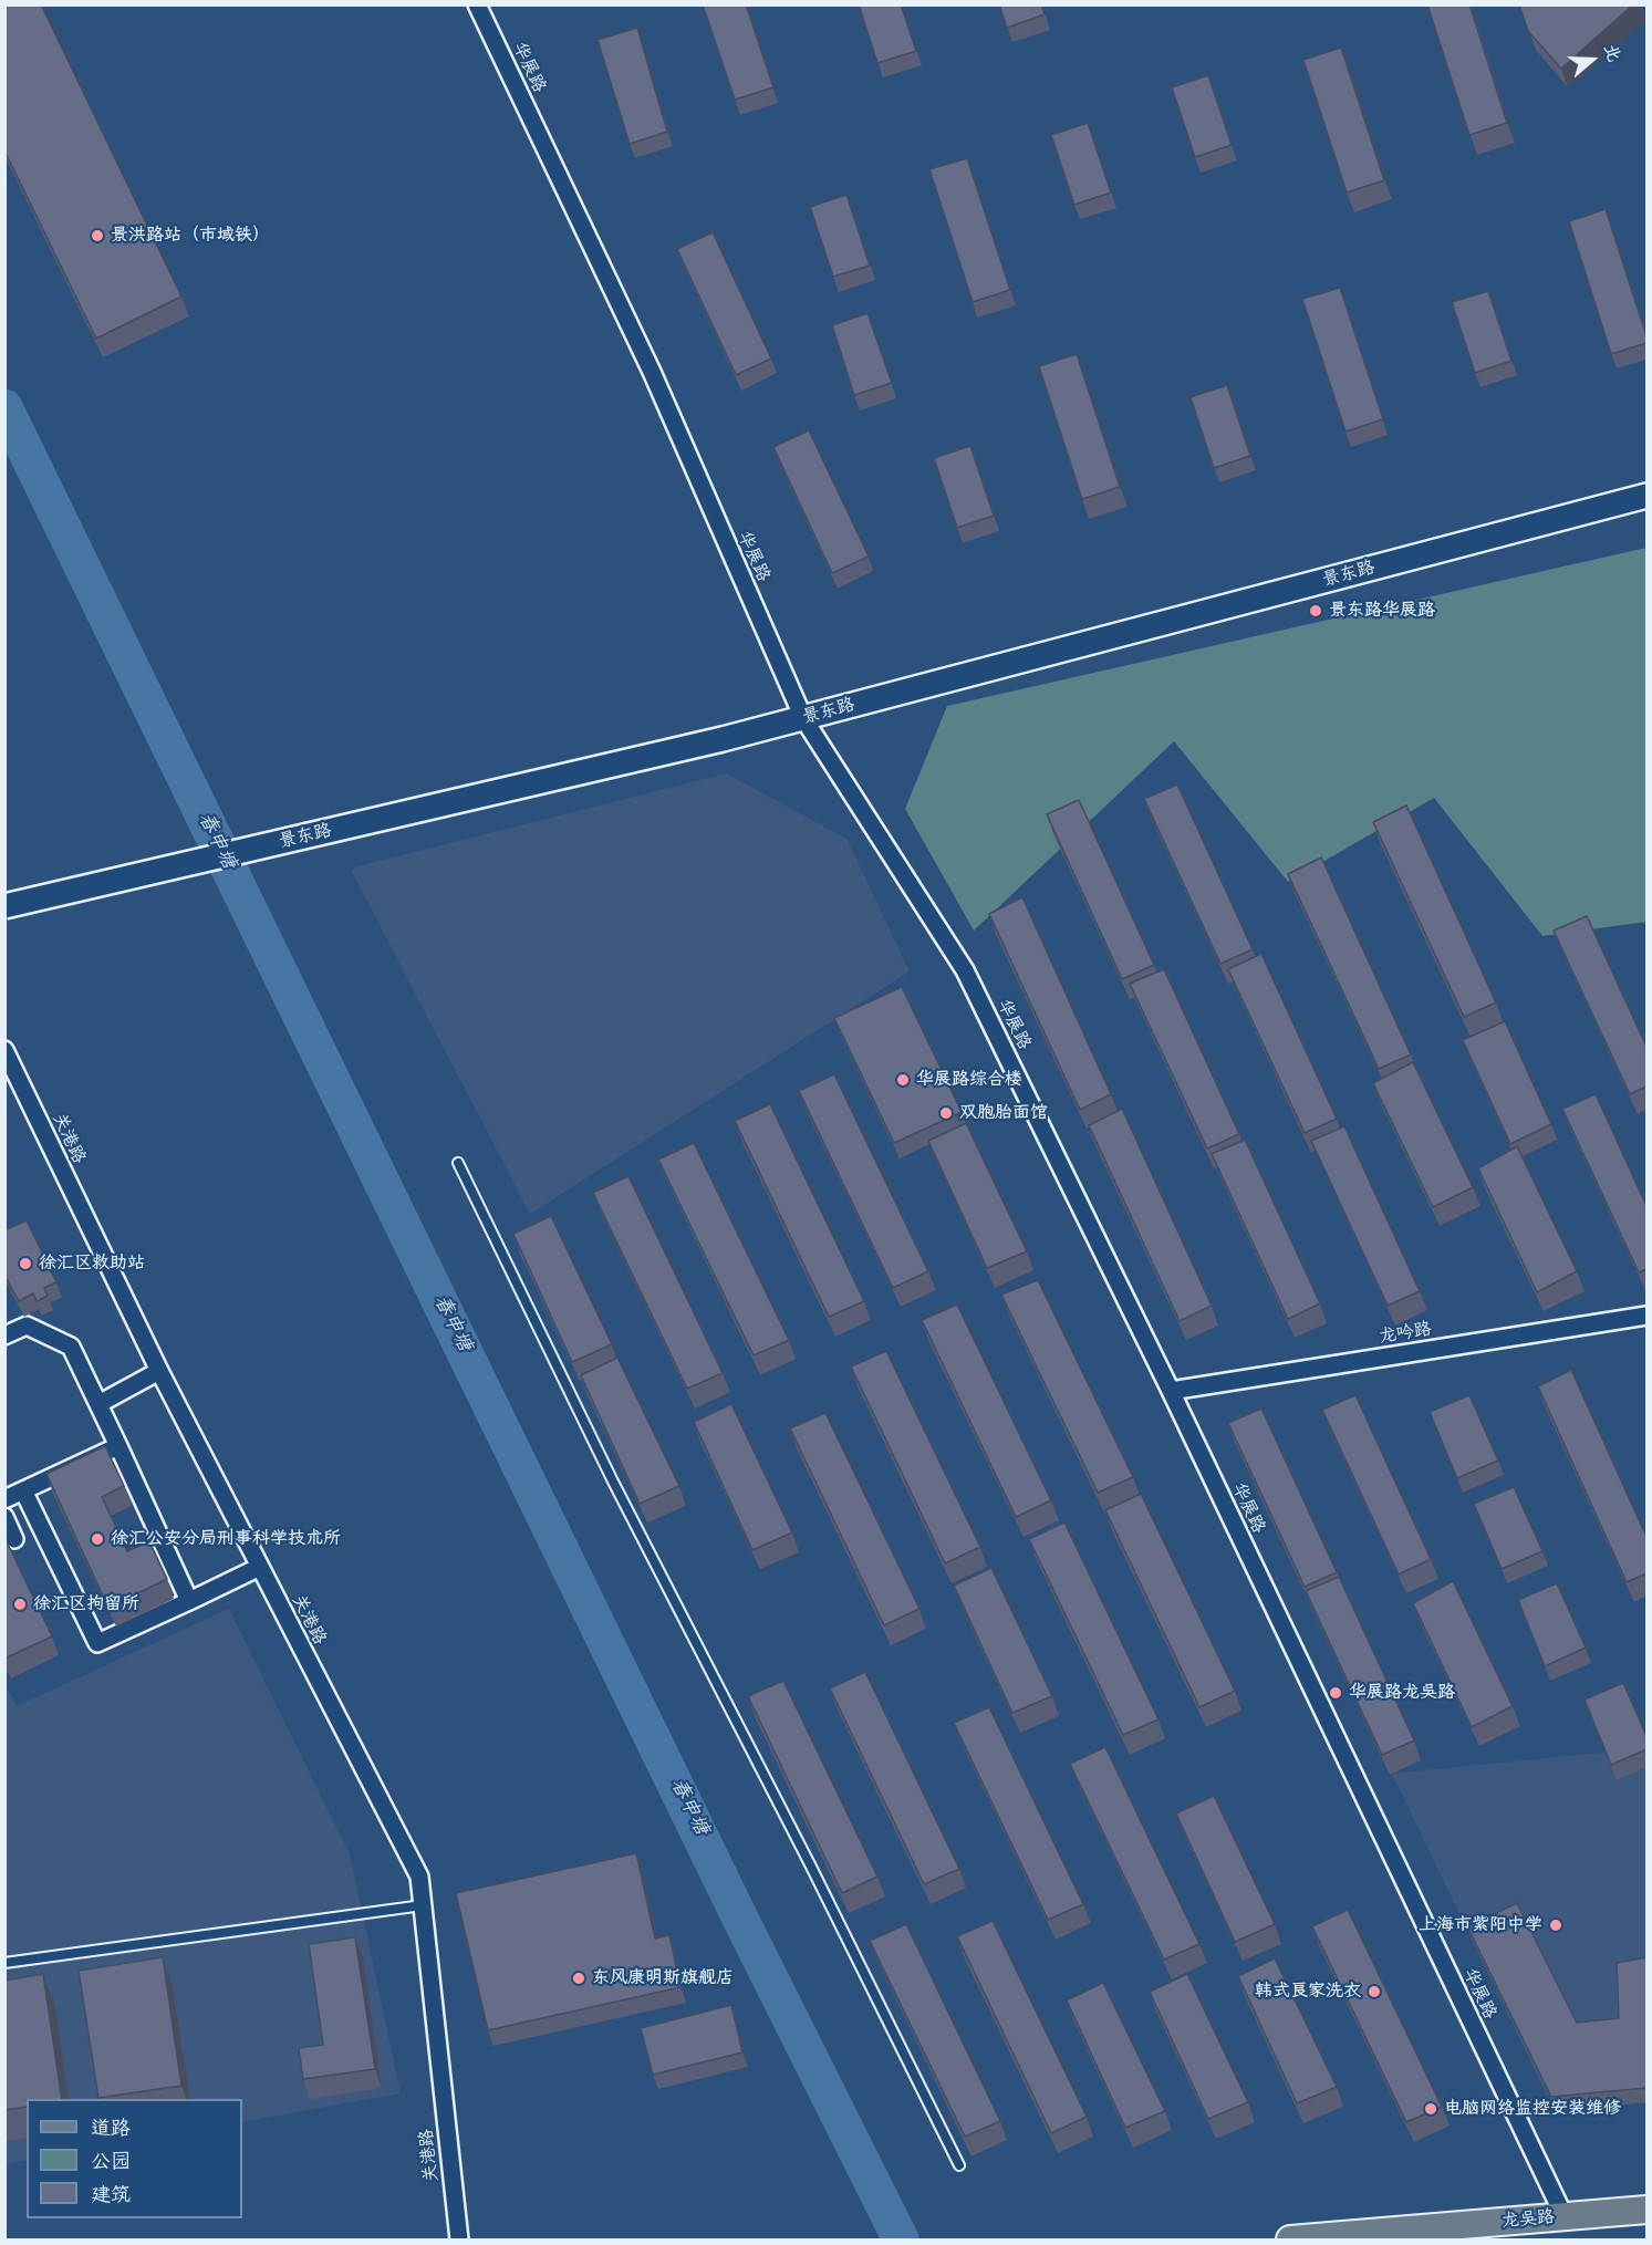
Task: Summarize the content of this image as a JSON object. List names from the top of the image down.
{
  "streets": {
    "main road": ["龙吴路"],
    "street": [
      "华展路",
      "景东路",
      "关港路",
      "龙吟路"
    ]
  },
  "crossings": [
    ["华展路", "景东路"],
    ["华展路", "龙吟路"],
    ["华展路", "龙吴路"]
  ],
  "water": ["春申塘"],
  "places": [
    "景洪路站（市域铁）",
    "景东路华展路",
    "华展路综合楼",
    "双胞胎面馆",
    "徐汇区救助站",
    "徐汇公安分局刑事科学技术所",
    "徐汇区拘留所",
    "华展路龙吴路",
    "上海市紫阳中学",
    "东风康明斯旗舰店",
    "韩式良家洗衣",
    "电脑网络监控安装维修"
  ],
  "legend": ["道路", "公园", "建筑"],
  "north": "right"
}
